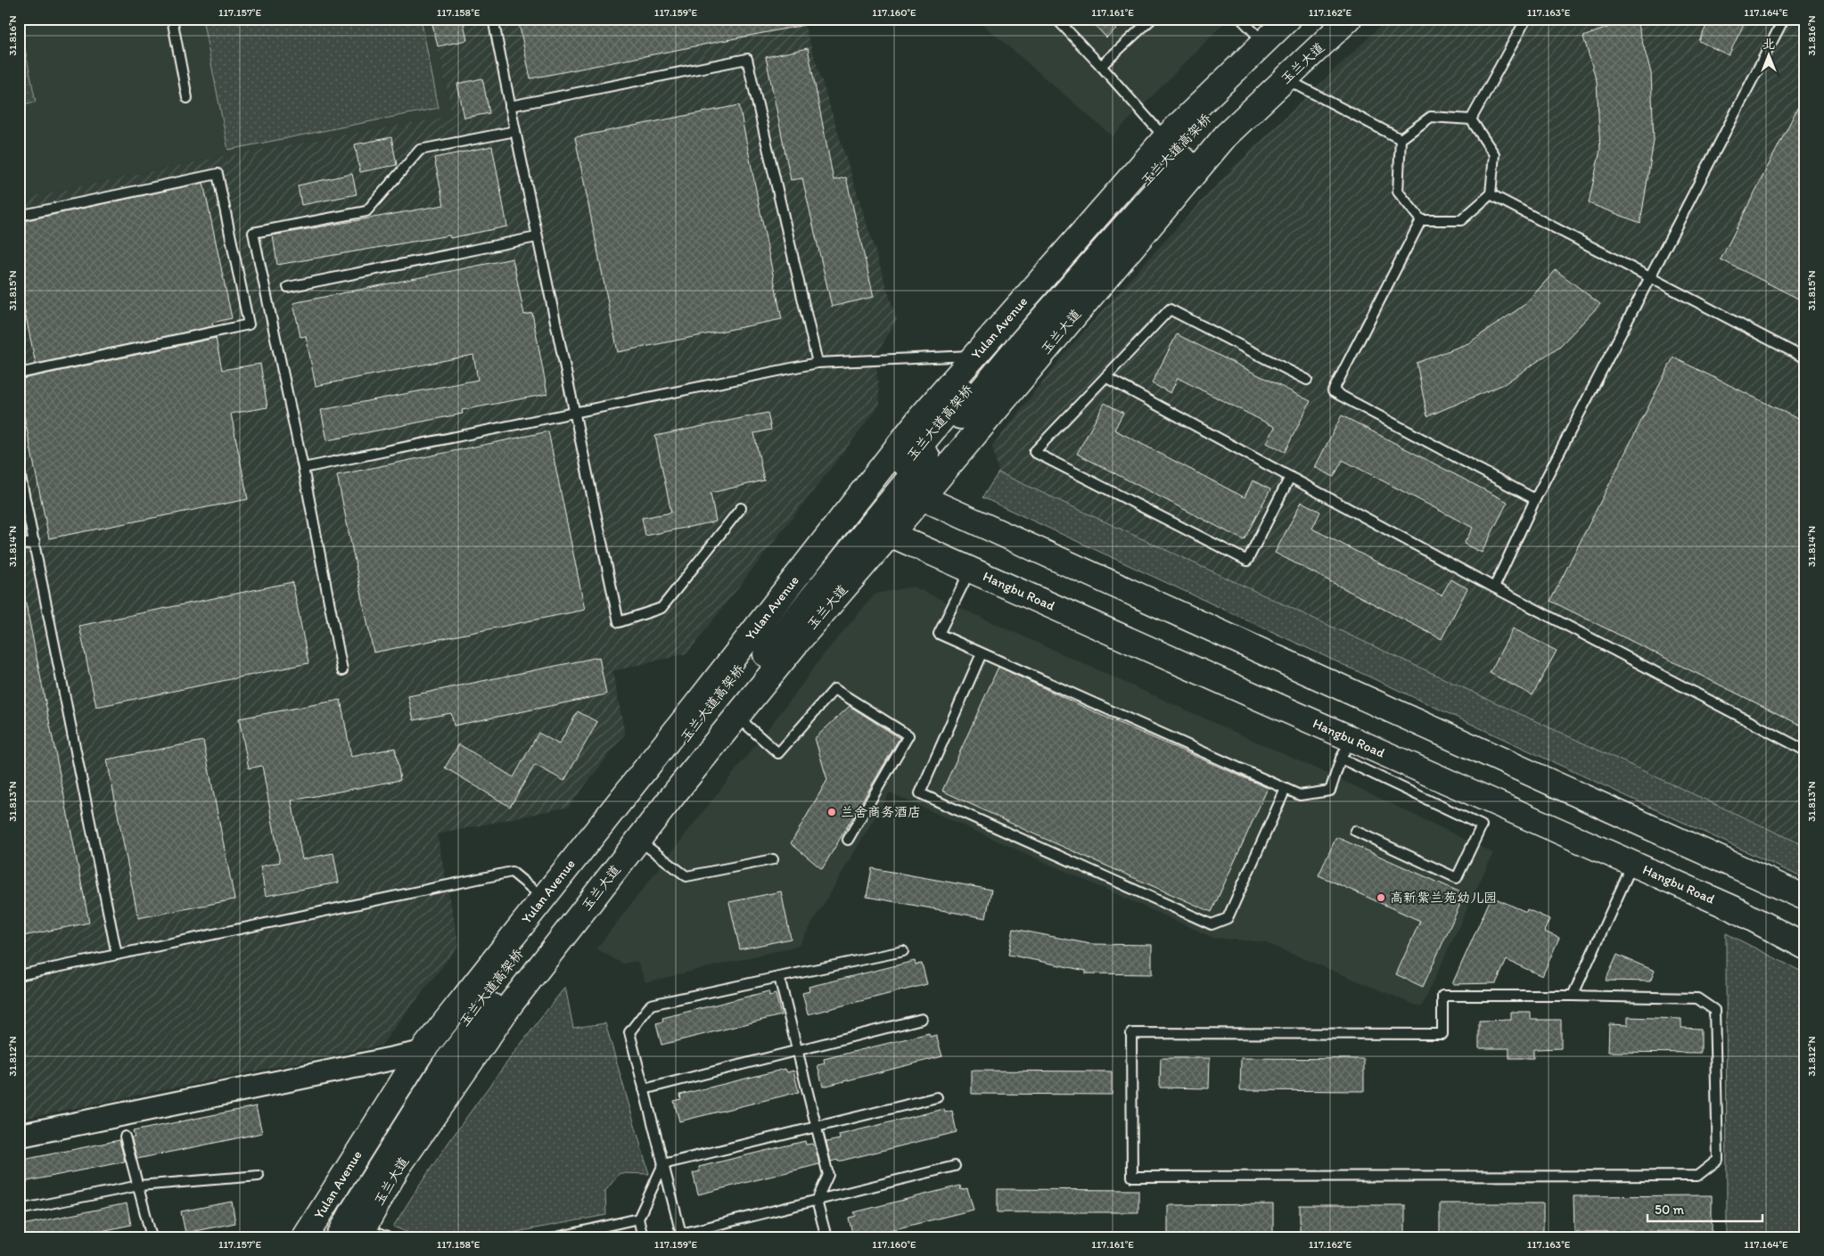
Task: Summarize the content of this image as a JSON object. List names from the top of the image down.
{
  "streets": {
    "main road": [
      "玉兰大道",
      "玉兰大道高架桥",
      "Yulan Avenue",
      "Hangbu Road"
    ]
  },
  "crossings": [
    ["玉兰大道", "玉兰大道高架桥"],
    ["玉兰大道", "Yulan Avenue"],
    ["玉兰大道", "Hangbu Road"],
    ["玉兰大道高架桥", "Yulan Avenue"]
  ],
  "places": ["兰舍商务酒店", "高新紫兰苑幼儿园"],
  "scale_bar": "50 m",
  "north": "top",
  "coordinates": [
    "117.157°E",
    "117.158°E",
    "117.159°E",
    "117.160°E",
    "117.161°E",
    "117.162°E",
    "117.163°E",
    "117.164°E",
    "31.816°N",
    "31.815°N",
    "31.814°N",
    "31.813°N",
    "31.812°N"
  ]
}
